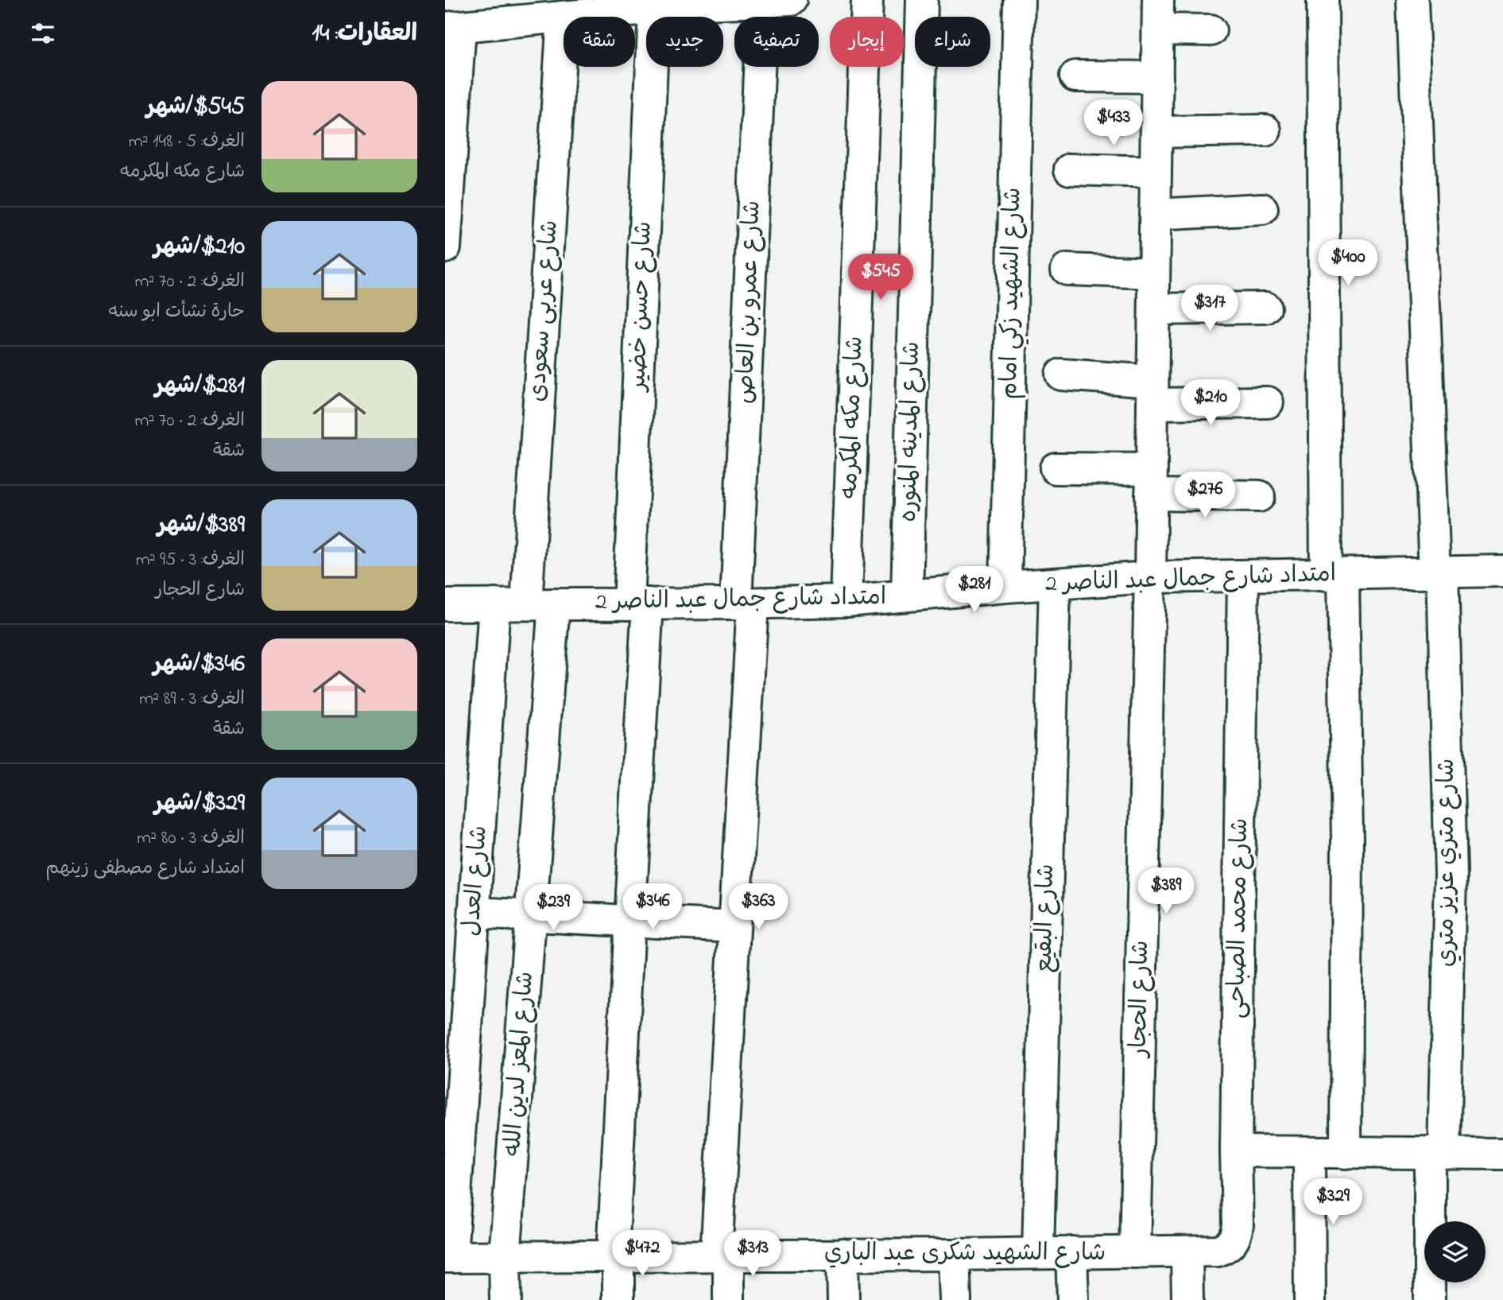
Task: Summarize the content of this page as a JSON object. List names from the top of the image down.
{
  "streets": {
    "street": [
      "شارع الشهيد زكي امام",
      "شارع عمرو بن العاص",
      "شارع حسن خضير",
      "شارع عربى سعودى",
      "شارع مكه المكرمه",
      "شارع المدينه المنوره",
      "امتداد شارع جمال عبد الناصر 2",
      "شارع متري عزيز متري",
      "شارع العدل",
      "شارع البقيع",
      "شارع محمد الصباحى",
      "شارع الحجار",
      "شارع المعز لدين الله",
      "شارع الشهيد شكرى عبد الباري"
    ]
  },
  "crossings": [
    ["شارع الشهيد زكي امام", "امتداد شارع جمال عبد الناصر 2"],
    ["شارع عمرو بن العاص", "امتداد شارع جمال عبد الناصر 2"],
    ["شارع عمرو بن العاص", "شارع الشهيد شكرى عبد الباري"],
    ["شارع حسن خضير", "امتداد شارع جمال عبد الناصر 2"],
    ["شارع حسن خضير", "شارع الشهيد شكرى عبد الباري"],
    ["شارع عربى سعودى", "امتداد شارع جمال عبد الناصر 2"],
    ["شارع عربى سعودى", "شارع المعز لدين الله"],
    ["شارع مكه المكرمه", "امتداد شارع جمال عبد الناصر 2"],
    ["شارع المدينه المنوره", "امتداد شارع جمال عبد الناصر 2"],
    ["امتداد شارع جمال عبد الناصر 2", "شارع متري عزيز متري"],
    ["امتداد شارع جمال عبد الناصر 2", "شارع العدل"],
    ["امتداد شارع جمال عبد الناصر 2", "شارع البقيع"],
    ["امتداد شارع جمال عبد الناصر 2", "شارع محمد الصباحى"],
    ["امتداد شارع جمال عبد الناصر 2", "شارع الحجار"],
    ["امتداد شارع جمال عبد الناصر 2", "شارع المعز لدين الله"],
    ["شارع العدل", "شارع الشهيد شكرى عبد الباري"],
    ["شارع البقيع", "شارع الشهيد شكرى عبد الباري"],
    ["شارع محمد الصباحى", "شارع الشهيد شكرى عبد الباري"],
    ["شارع الحجار", "شارع الشهيد شكرى عبد الباري"],
    ["شارع المعز لدين الله", "شارع الشهيد شكرى عبد الباري"]
  ],
  "page": {
    "heading": "العقارات: 14",
    "chip": [
      "شراء",
      "إيجار",
      "تصفية",
      "جديد",
      "شقة"
    ],
    "list": [
      {
        "name": "$545/شهر",
        "note": "الغرف: 5 · 148 m² · شارع مكه المكرمه"
      },
      {
        "name": "$210/شهر",
        "note": "الغرف: 2 · 70 m² · حارة نشأت ابو سنه"
      },
      {
        "name": "$281/شهر",
        "note": "الغرف: 2 · 70 m² · شقة"
      },
      {
        "name": "$389/شهر",
        "note": "الغرف: 3 · 95 m² · شارع الحجار"
      },
      {
        "name": "$346/شهر",
        "note": "الغرف: 3 · 89 m² · شقة"
      },
      {
        "name": "$329/شهر",
        "note": "الغرف: 3 · 80 m² · امتداد شارع مصطفى زينهم"
      }
    ],
    "price": [
      "$433",
      "$400",
      "$545",
      "$317",
      "$210",
      "$276",
      "$281",
      "$389",
      "$346",
      "$363",
      "$239",
      "$329",
      "$472",
      "$313"
    ]
  }
}
